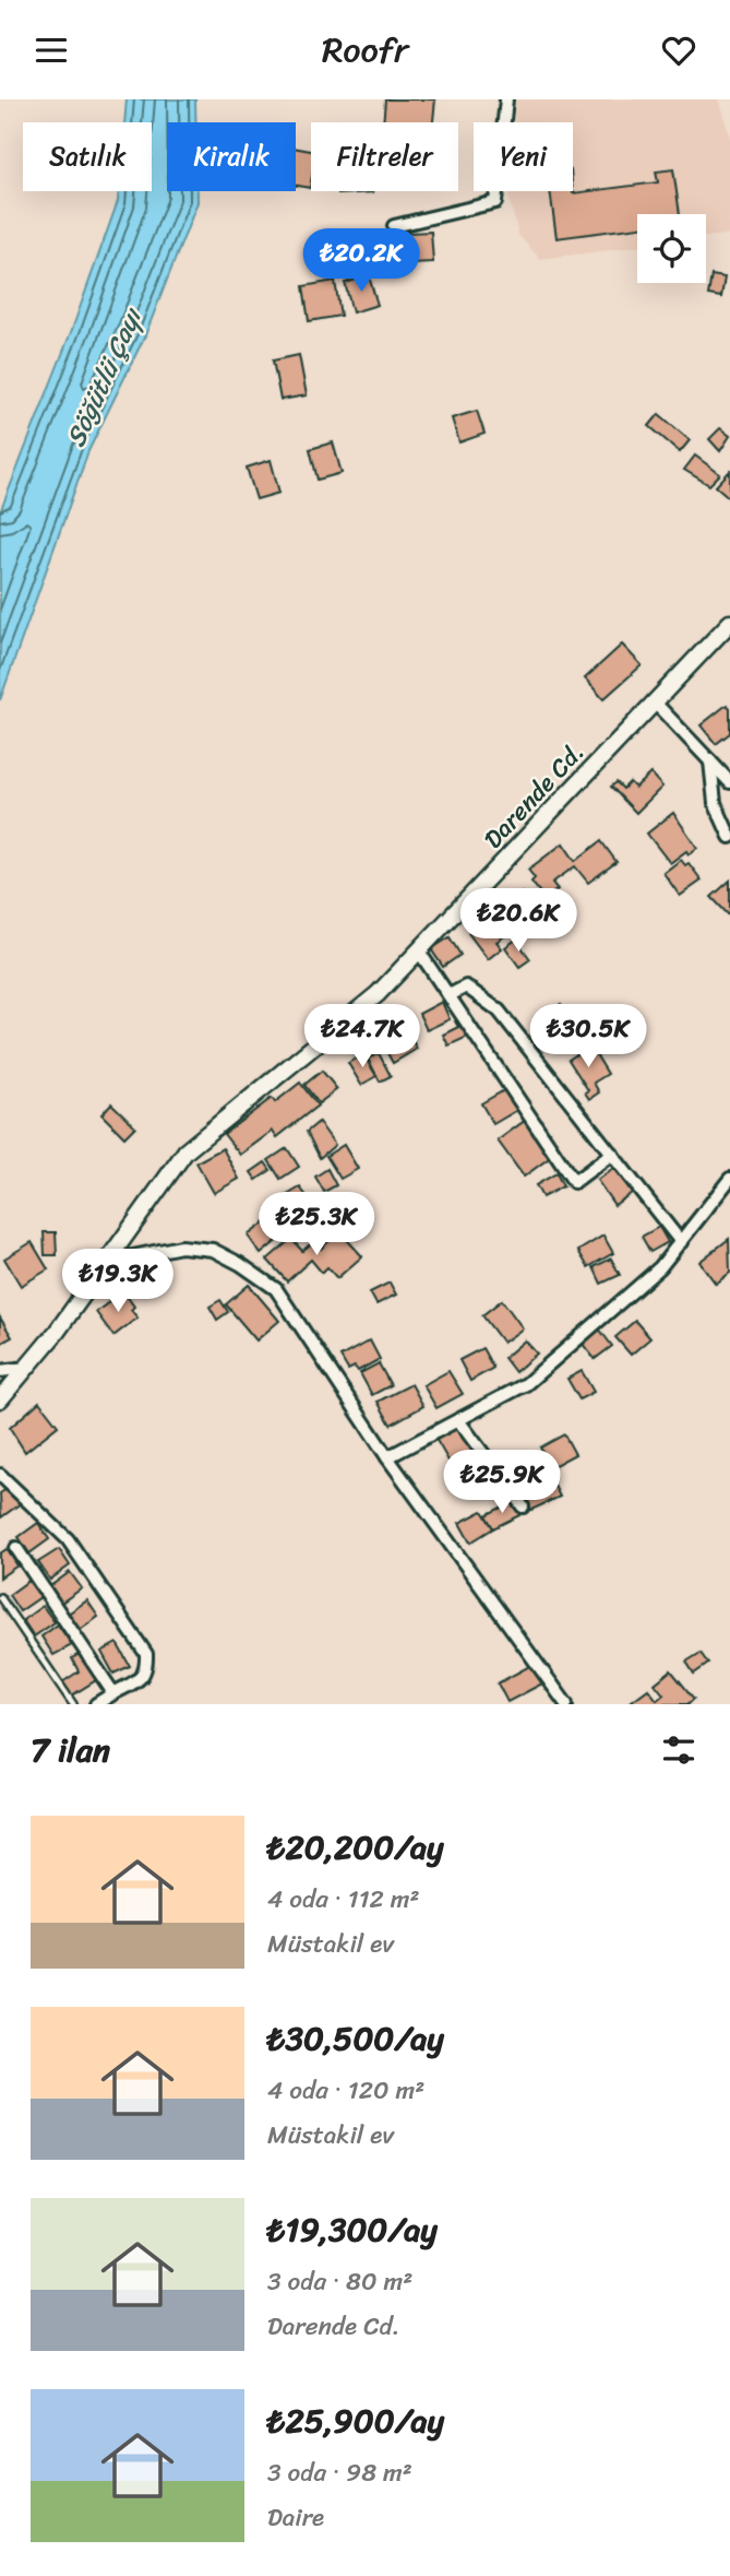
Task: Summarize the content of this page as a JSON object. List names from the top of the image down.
{
  "streets": {
    "street": ["Darende Cd."]
  },
  "water": ["Söğütlü Çayı"],
  "page": {
    "header": "Roofr",
    "chip": [
      "Satılık",
      "Kiralık",
      "Filtreler",
      "Yeni"
    ],
    "price": [
      "₺20.2K",
      "₺20.6K",
      "₺24.7K",
      "₺30.5K",
      "₺25.3K",
      "₺19.3K",
      "₺25.9K"
    ],
    "heading": "7 ilan",
    "list": [
      {
        "name": "₺20,200/ay",
        "note": "4 oda · 112 m² · Müstakil ev"
      },
      {
        "name": "₺30,500/ay",
        "note": "4 oda · 120 m² · Müstakil ev"
      },
      {
        "name": "₺19,300/ay",
        "note": "3 oda · 80 m² · Darende Cd."
      },
      {
        "name": "₺25,900/ay",
        "note": "3 oda · 98 m² · Daire"
      }
    ]
  }
}
